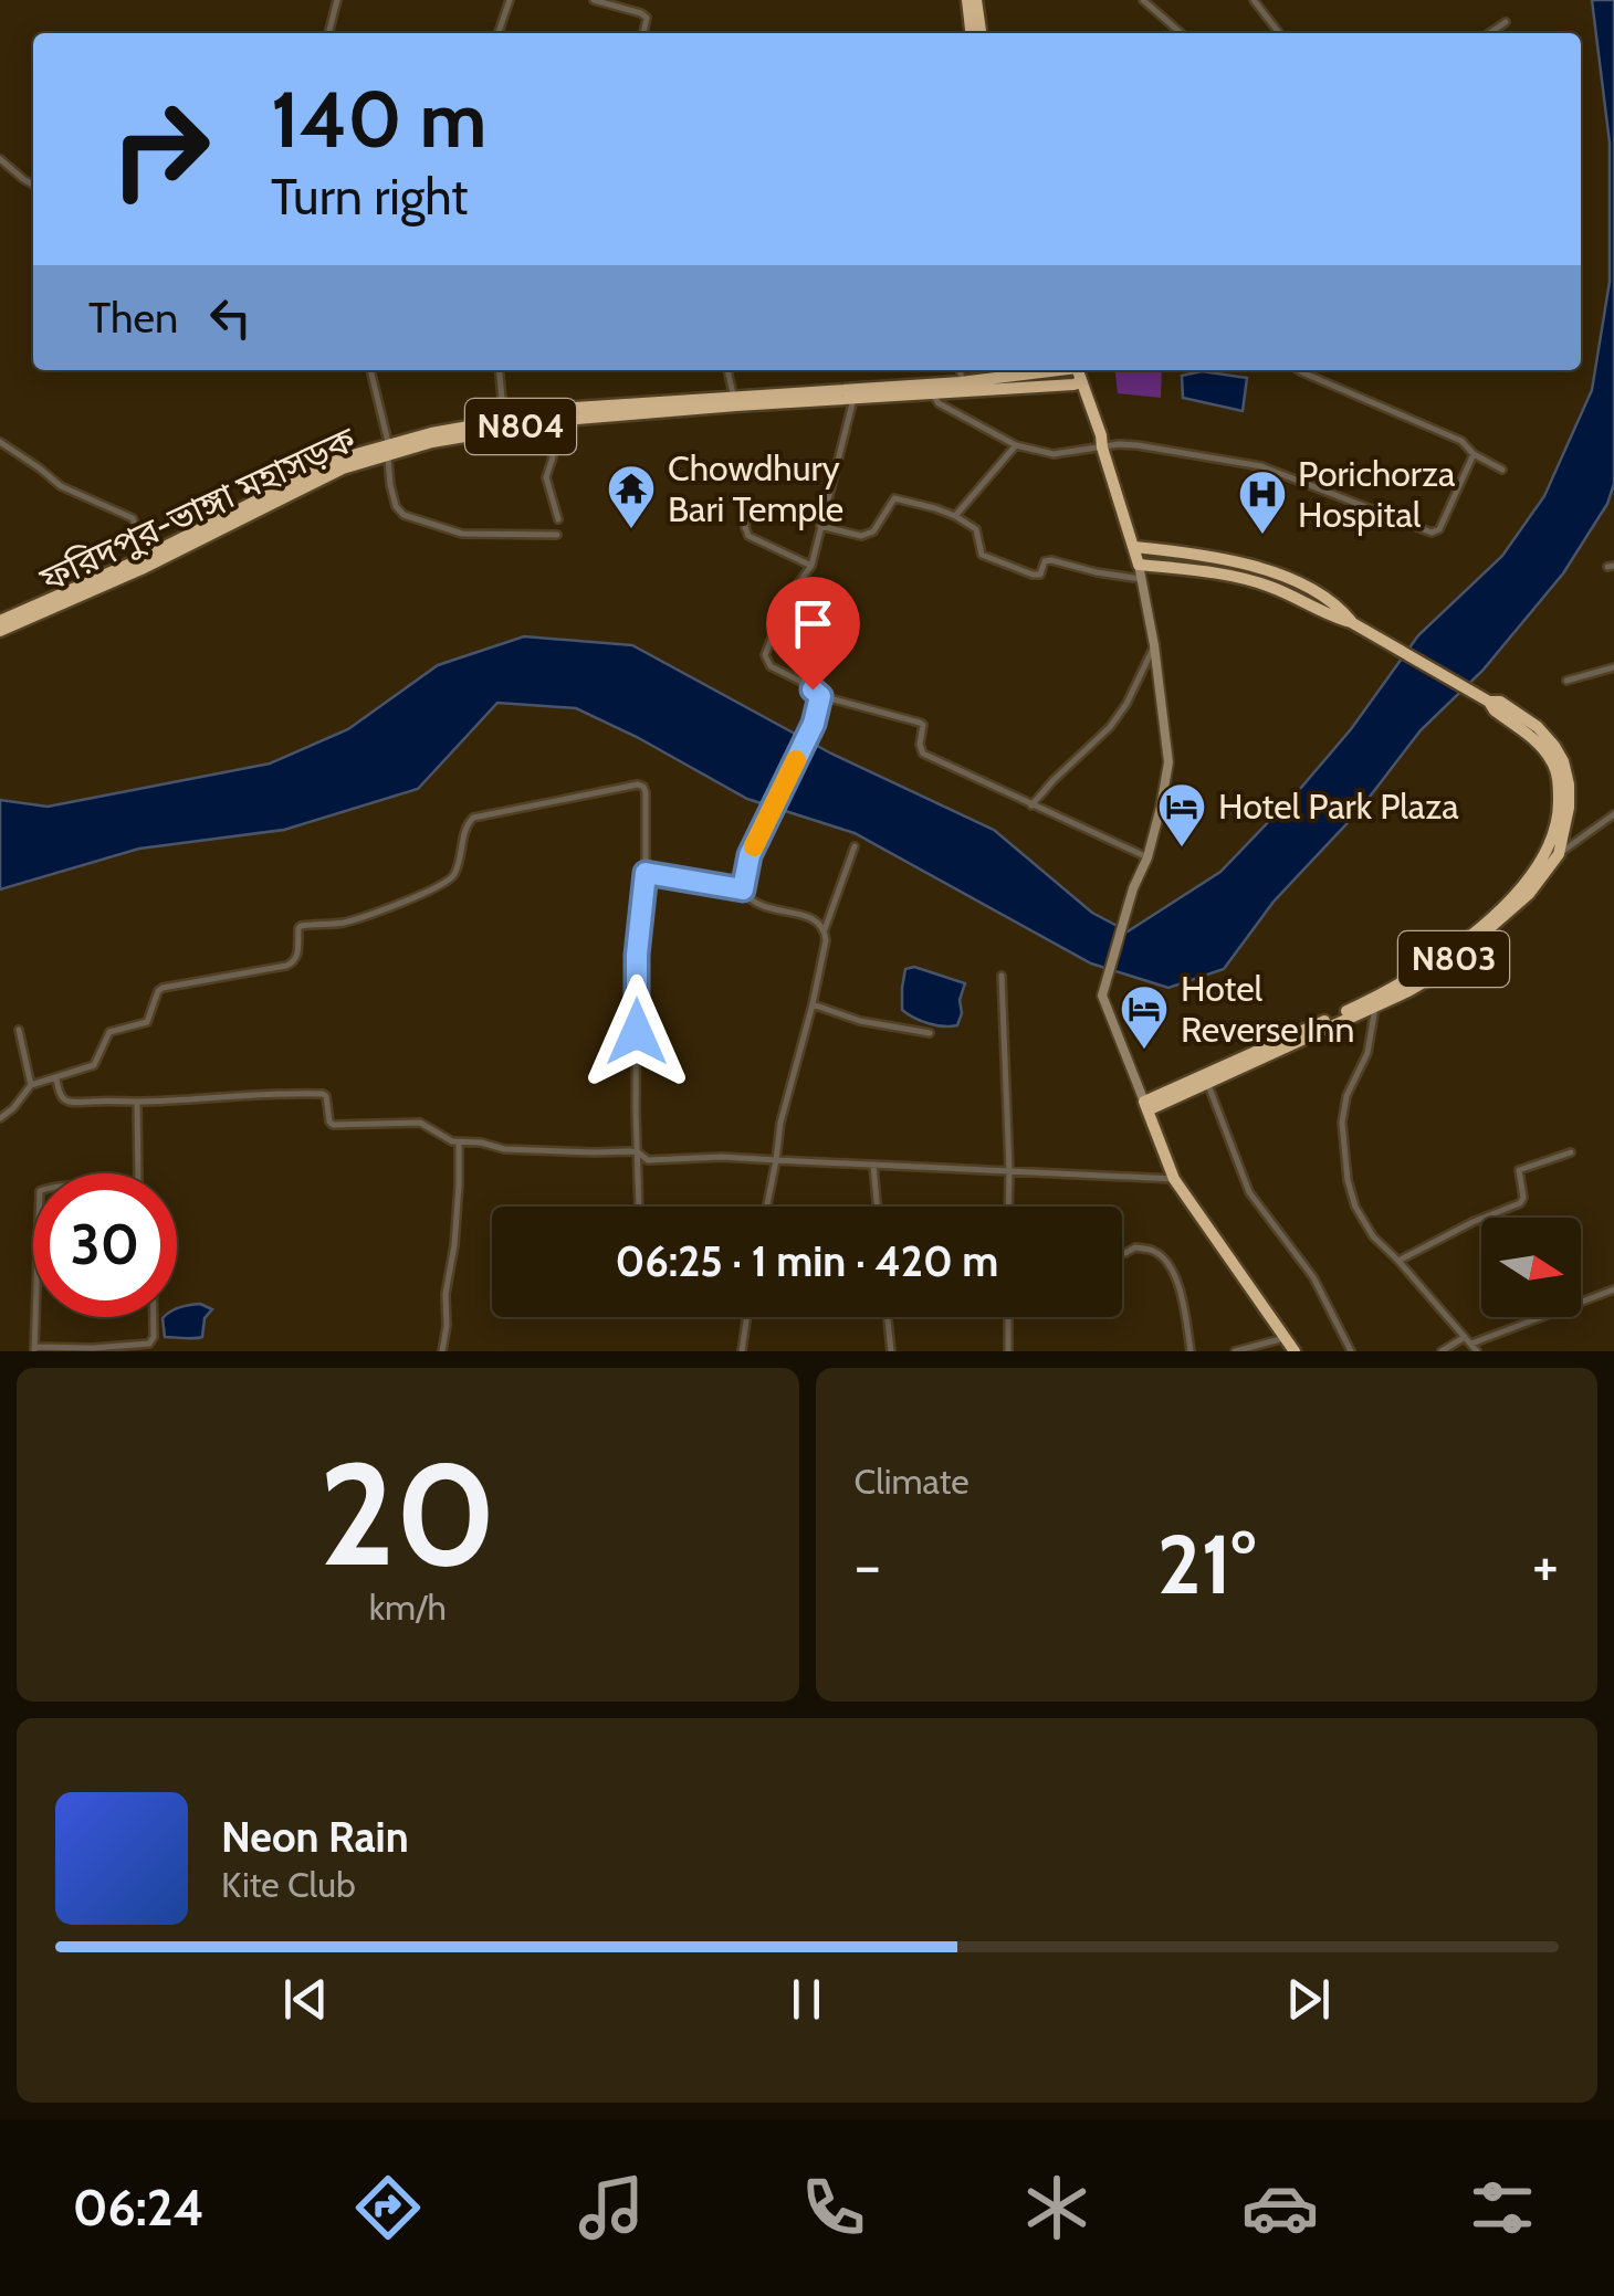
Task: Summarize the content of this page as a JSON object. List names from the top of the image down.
{
  "streets": {
    "highway": ["N804", "ফরিদপুর-ভাঙ্গা মহাসড়ক", "N803"]
  },
  "places": {
    "temple": ["Chowdhury Bari Temple"],
    "hospital": ["Porichorza Hospital"],
    "hotel": ["Hotel Park Plaza", "Hotel Reverse Inn"]
  },
  "north": "right",
  "page": {
    "turn": ["140 m", "Turn right"],
    "then": "Then",
    "limit": "30",
    "trip": "06:25 · 1 min · 420 m",
    "tile": [
      ["20", "km/h"],
      "Climate"
    ],
    "heat": ["−", "21°", "+"],
    "song": ["Neon Rain", "Kite Club"],
    "tabs": "06:24"
  }
}
